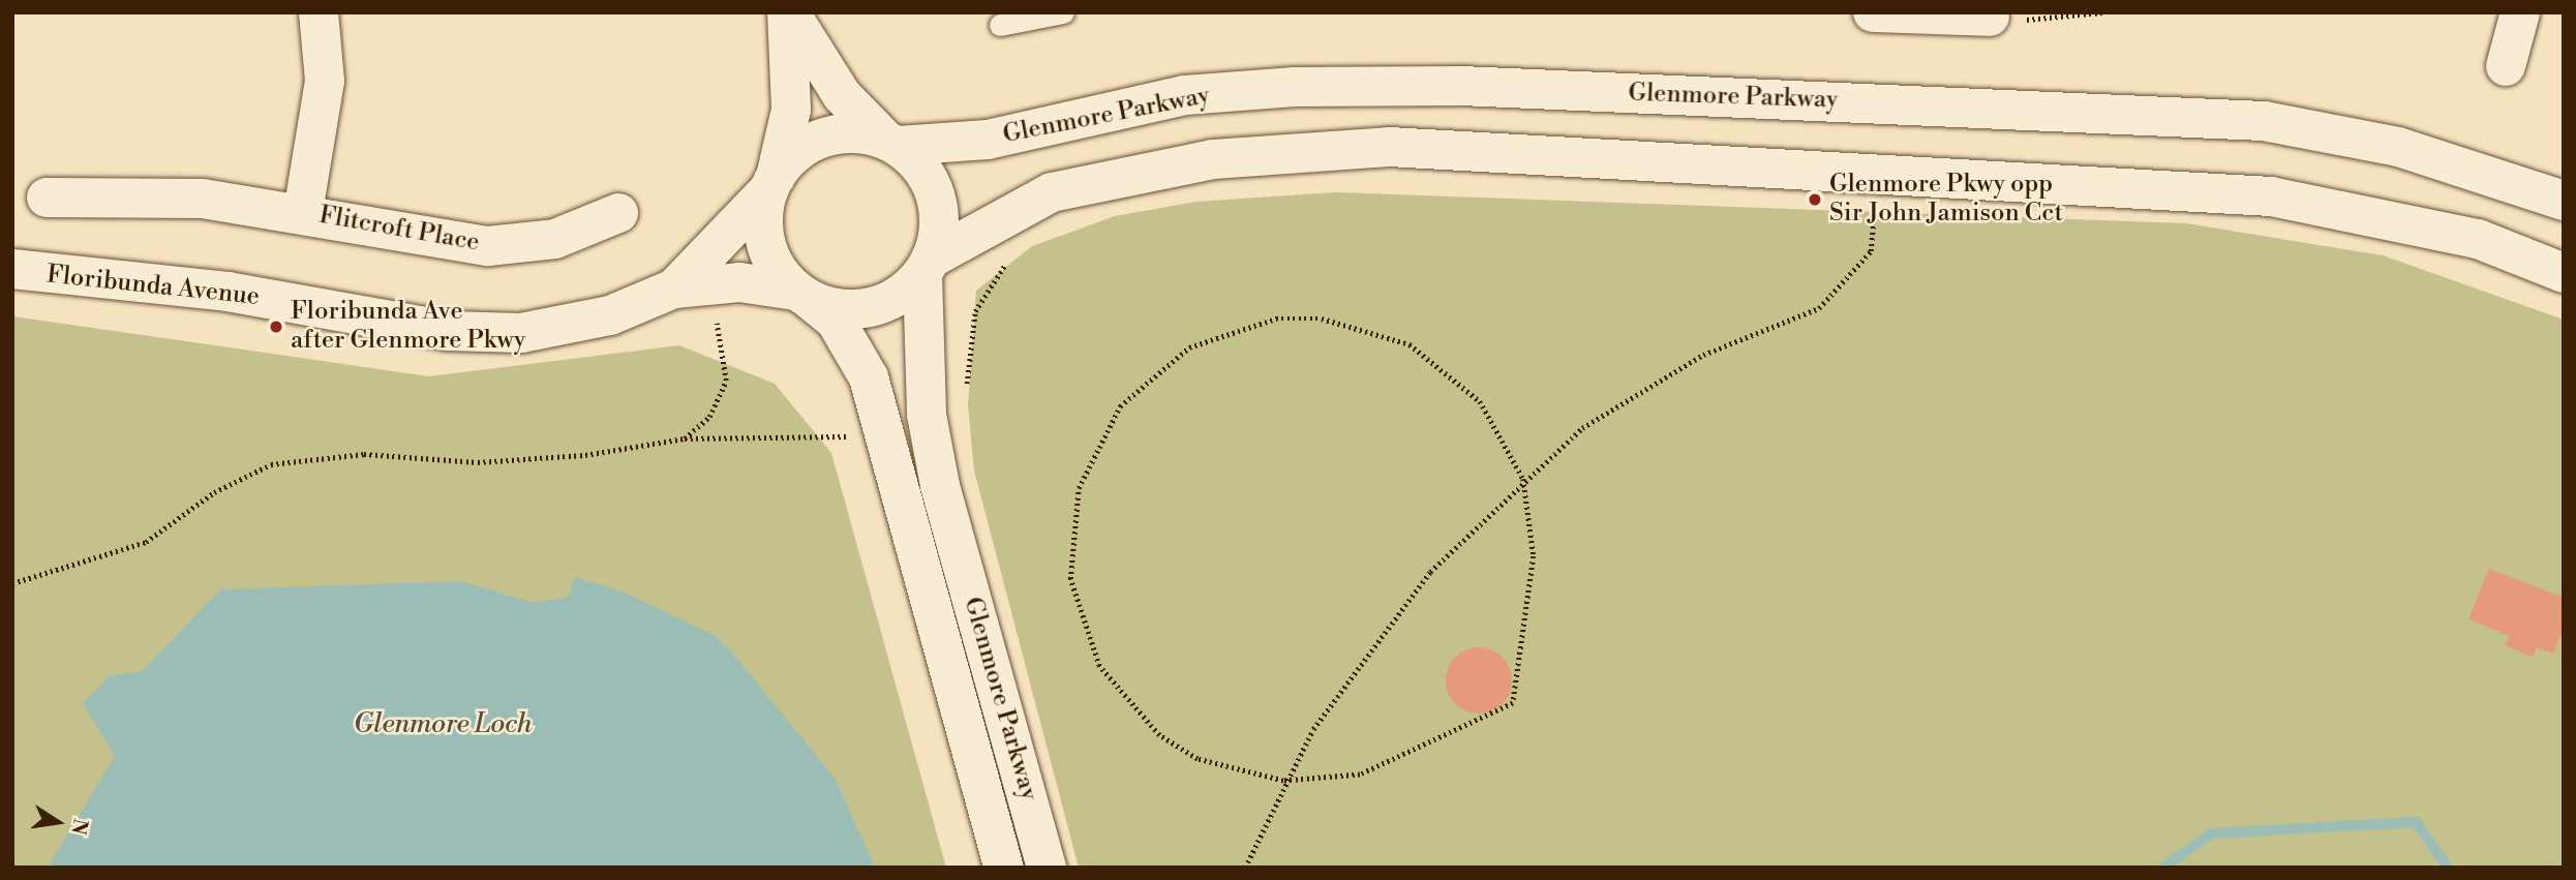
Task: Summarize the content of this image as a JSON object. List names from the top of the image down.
{
  "streets": {
    "main road": ["Glenmore Parkway", "Flitcroft Place", "Floribunda Avenue"]
  },
  "crossings": [
    ["Glenmore Parkway", "Floribunda Avenue"]
  ],
  "water": ["Glenmore Loch"],
  "places": ["Glenmore Pkwy opp Sir John Jamison Cct", "Floribunda Ave after Glenmore Pkwy"],
  "north": "right"
}
